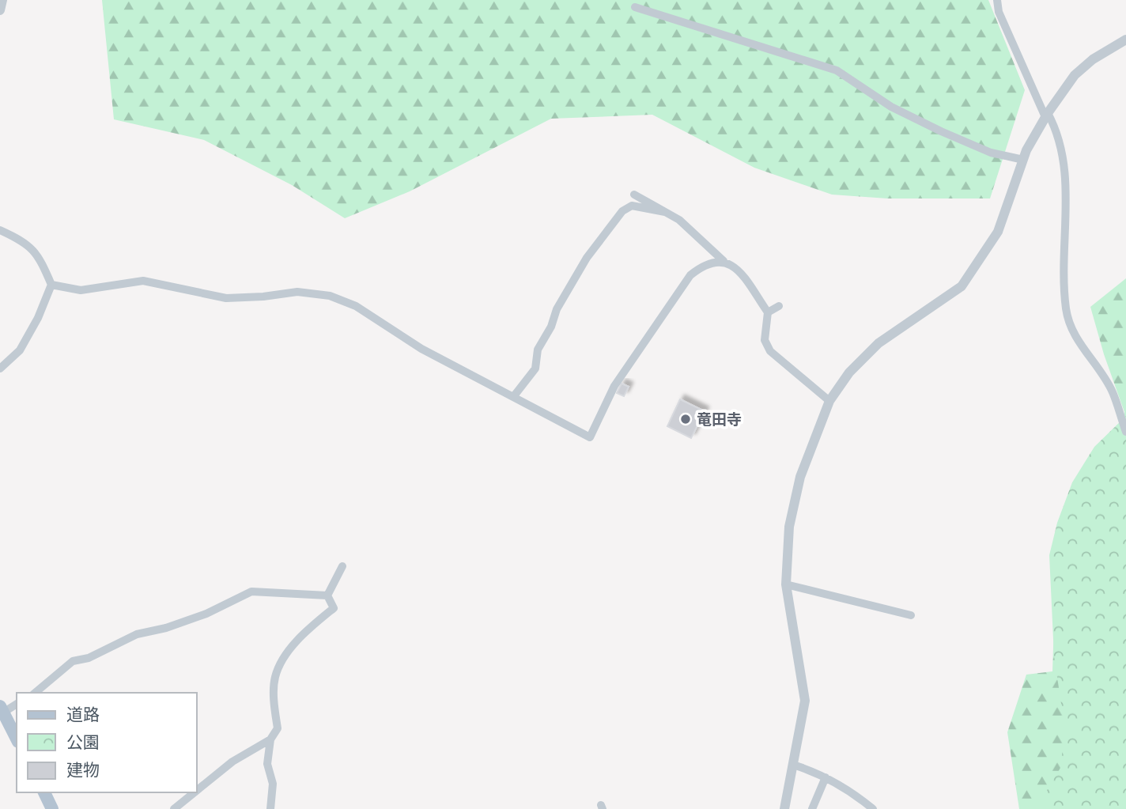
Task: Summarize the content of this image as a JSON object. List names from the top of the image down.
{
  "places": ["竜田寺"],
  "legend": ["道路", "公園", "建物"]
}
